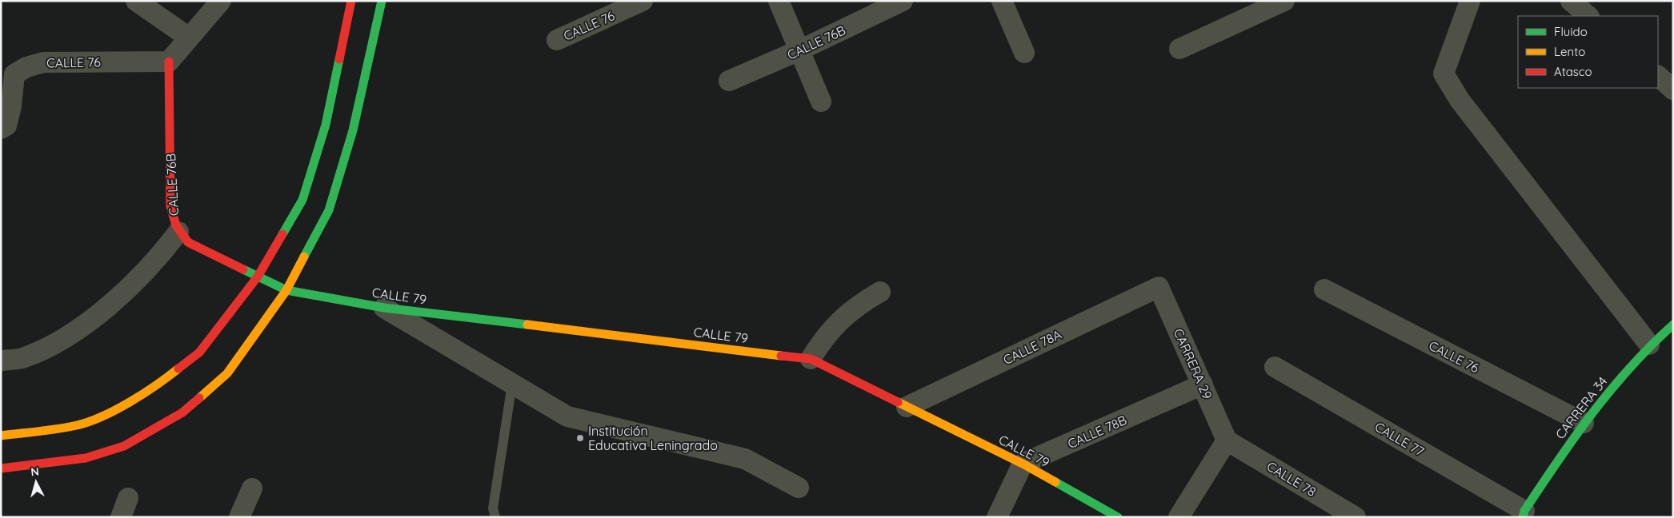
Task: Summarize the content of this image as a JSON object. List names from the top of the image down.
{
  "streets": {
    "street": [
      "CALLE 76",
      "CALLE 76B",
      "CALLE 79",
      "CALLE 78A",
      "CARRERA 29",
      "CARRERA 34",
      "CALLE 78B",
      "CALLE 77",
      "CALLE 78"
    ]
  },
  "crossings": [
    ["CALLE 76", "CALLE 76B"],
    ["CALLE 76", "CARRERA 34"],
    ["CALLE 76B", "CALLE 79"],
    ["CALLE 79", "CALLE 78A"],
    ["CALLE 79", "CALLE 78B"],
    ["CALLE 78A", "CARRERA 29"],
    ["CARRERA 29", "CALLE 78B"],
    ["CARRERA 29", "CALLE 78"],
    ["CARRERA 34", "CALLE 77"]
  ],
  "places": ["Institución Educativa Leningrado"],
  "legend": ["Fluido", "Lento", "Atasco"],
  "north": "top"
}
